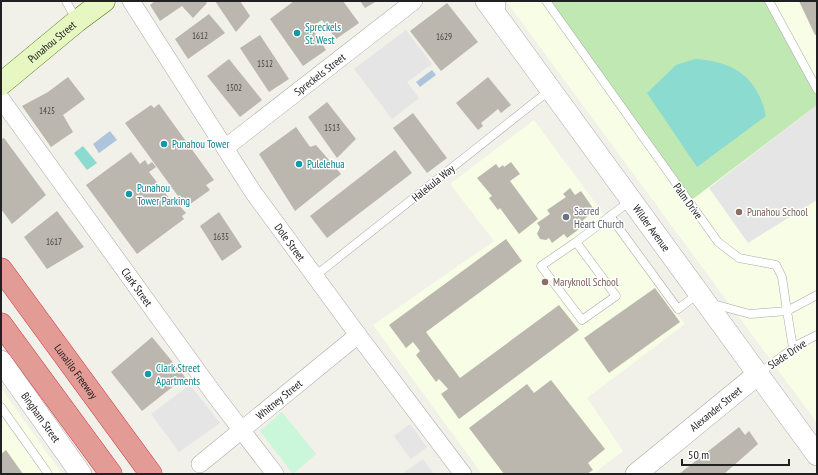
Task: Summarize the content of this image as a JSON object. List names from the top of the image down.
{
  "streets": {
    "highway": ["Lunalilo Freeway"],
    "main road": ["Punahou Street"],
    "street": [
      "Spreckels Street",
      "Wilder Avenue",
      "Dole Street",
      "Clark Street",
      "Whitney Street",
      "Alexander Street",
      "Bingham Street"
    ],
    "lane": ["Halekula Way", "Palm Drive", "Slade Drive"]
  },
  "crossings": [
    ["Spreckels Street", "Dole Street"],
    ["Halekula Way", "Wilder Avenue"],
    ["Halekula Way", "Dole Street"],
    ["Wilder Avenue", "Slade Drive"],
    ["Wilder Avenue", "Alexander Street"],
    ["Dole Street", "Whitney Street"],
    ["Clark Street", "Whitney Street"],
    ["Slade Drive", "Alexander Street"]
  ],
  "places": [
    "Spreckels St. West",
    "Punahou Tower",
    "Pulelehua",
    "Punahou Tower Parking",
    "Punahou School",
    "Sacred Heart Church",
    "Maryknoll School",
    "Clark Street Apartments"
  ],
  "house_numbers": [
    "1612",
    "1629",
    "1512",
    "1502",
    "1425",
    "1513",
    "1635",
    "1617"
  ],
  "scale_bar": "50 m"
}
